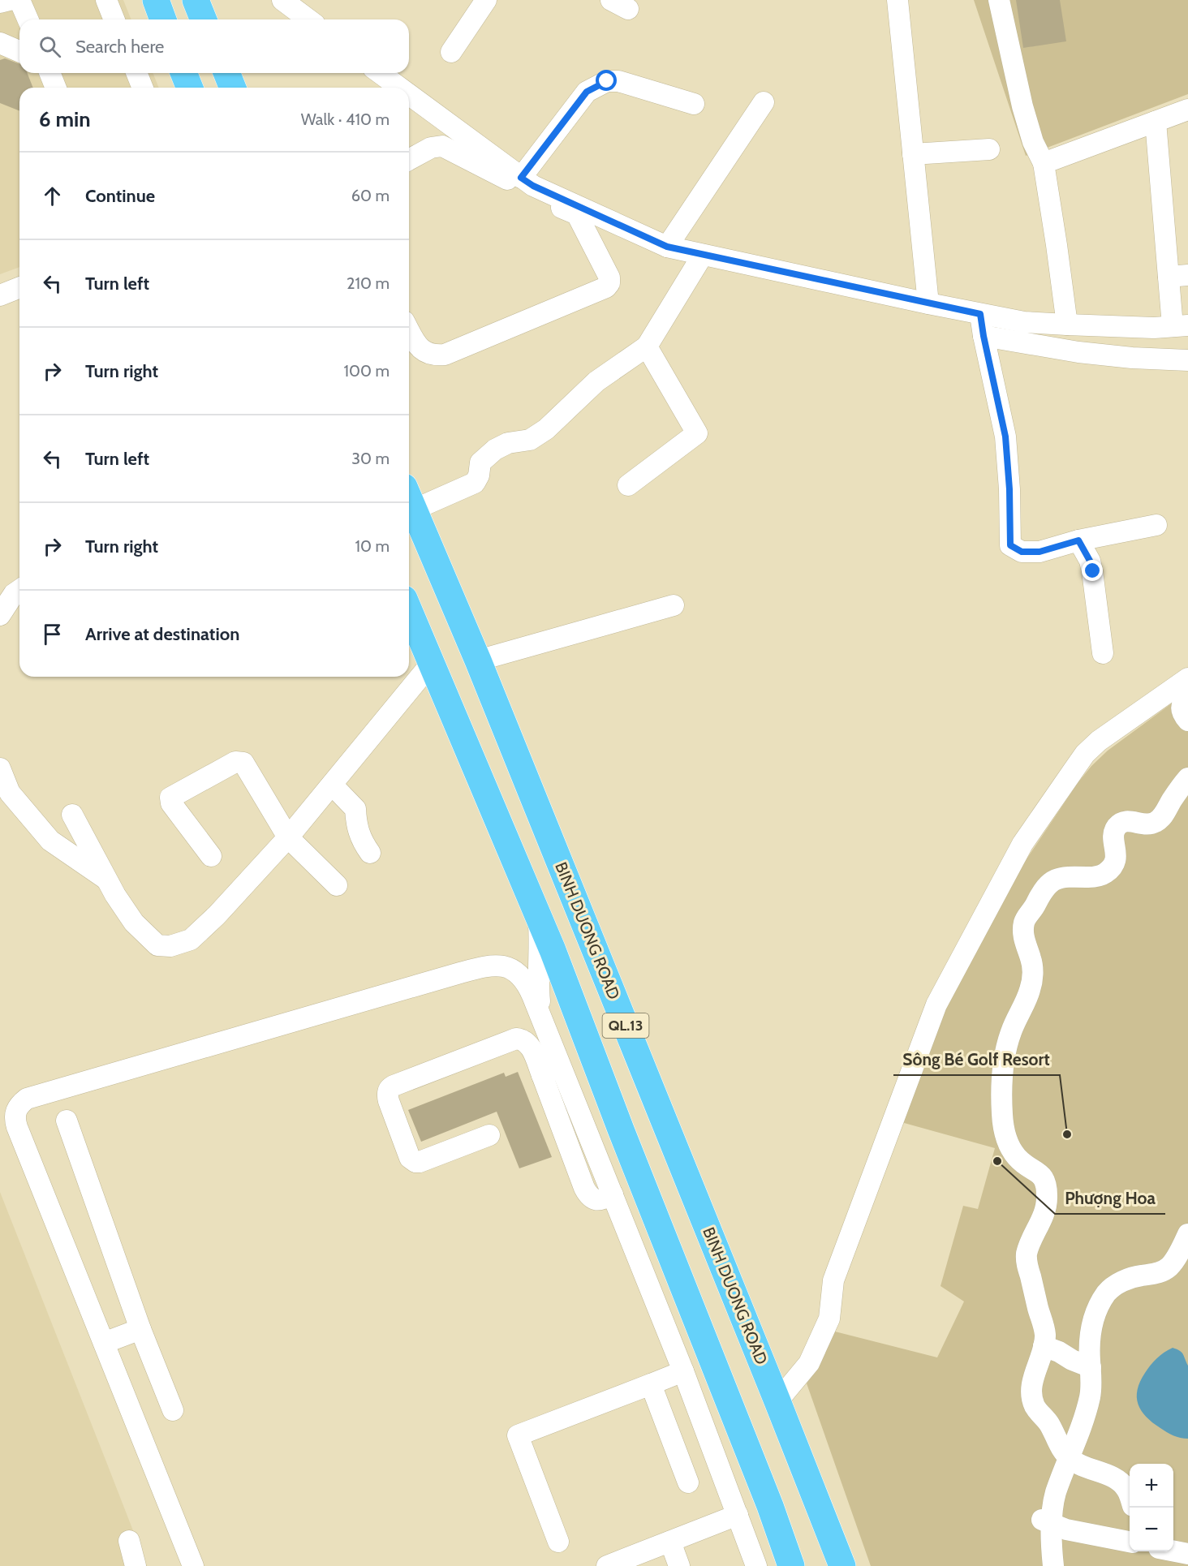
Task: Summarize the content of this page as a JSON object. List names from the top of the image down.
{
  "streets": {
    "highway": ["BINH DUONG ROAD", "QL.13"]
  },
  "places": ["Sông Bé Golf Resort", "Phượng Hoa"],
  "page": {
    "search": "Search here",
    "heading": ["6 min", "Walk · 410 m"],
    "list": [
      ["Continue", "60 m"],
      ["Turn left", "210 m"],
      ["Turn right", "100 m"],
      ["Turn left", "30 m"],
      ["Turn right", "10 m"],
      "Arrive at destination"
    ],
    "map_buttons": ["+", "−"]
  }
}
